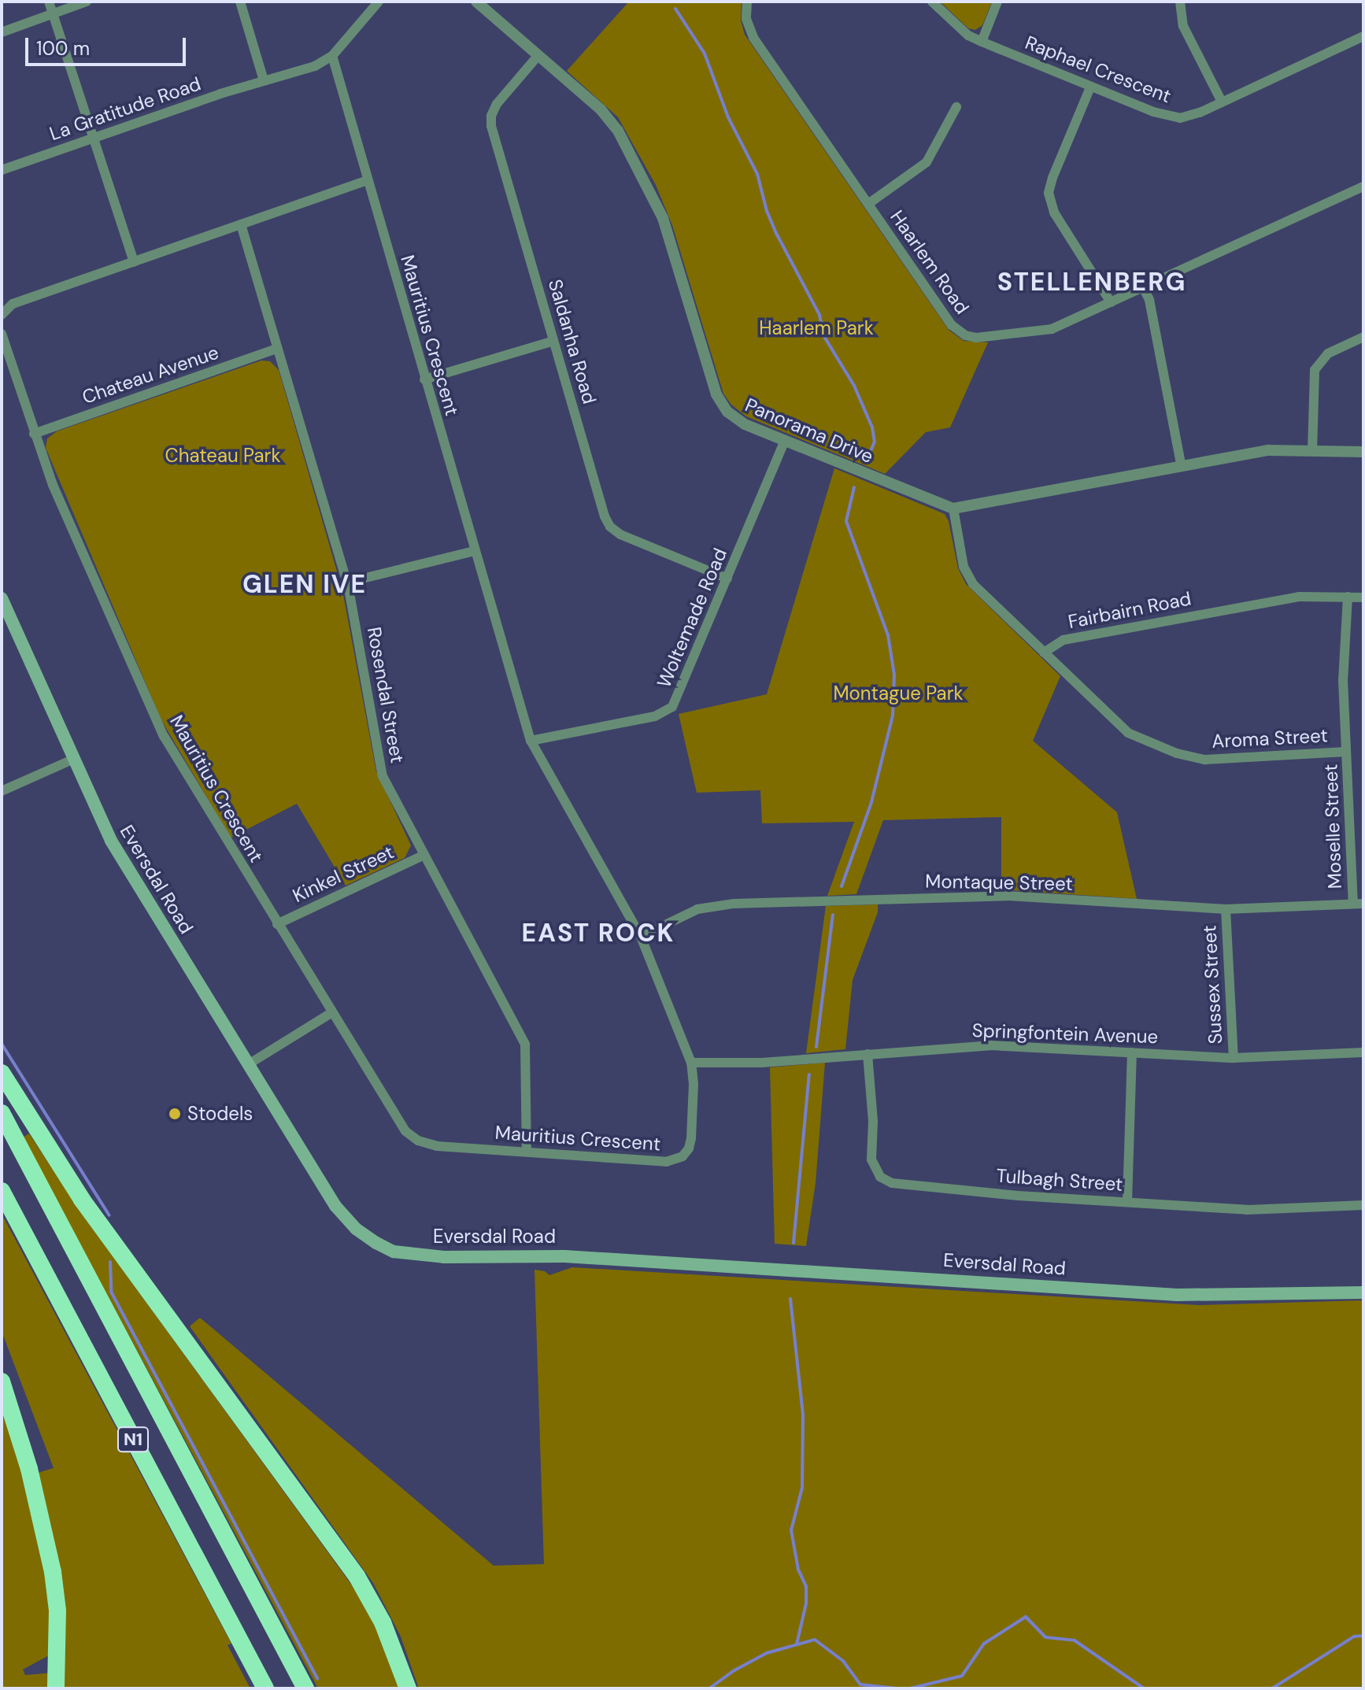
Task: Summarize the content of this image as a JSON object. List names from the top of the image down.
{
  "streets": {
    "highway": ["N1"],
    "main road": ["Eversdal Road"],
    "street": [
      "Raphael Crescent",
      "La Gratitude Road",
      "Haarlem Road",
      "Mauritius Crescent",
      "Saldanha Road",
      "Chateau Avenue",
      "Panorama Drive",
      "Fairbairn Road",
      "Woltemade Road",
      "Rosendal Street",
      "Aroma Street",
      "Moselle Street",
      "Kinkel Street",
      "Montaque Street",
      "Sussex Street",
      "Springfontein Avenue",
      "Tulbagh Street"
    ]
  },
  "crossings": [
    ["La Gratitude Road", "Mauritius Crescent"],
    ["Mauritius Crescent", "Chateau Avenue"],
    ["Mauritius Crescent", "Woltemade Road"],
    ["Mauritius Crescent", "Rosendal Street"],
    ["Mauritius Crescent", "Kinkel Street"],
    ["Mauritius Crescent", "Montaque Street"],
    ["Mauritius Crescent", "Springfontein Avenue"],
    ["Saldanha Road", "Panorama Drive"],
    ["Saldanha Road", "Woltemade Road"],
    ["Chateau Avenue", "Rosendal Street"],
    ["Panorama Drive", "Woltemade Road"],
    ["Fairbairn Road", "Aroma Street"],
    ["Fairbairn Road", "Moselle Street"],
    ["Rosendal Street", "Kinkel Street"],
    ["Aroma Street", "Moselle Street"],
    ["Moselle Street", "Montaque Street"],
    ["Montaque Street", "Sussex Street"],
    ["Sussex Street", "Springfontein Avenue"],
    ["Springfontein Avenue", "Tulbagh Street"]
  ],
  "districts": ["STELLENBERG", "GLEN IVE", "EAST ROCK"],
  "parks": ["Haarlem Park", "Chateau Park", "Montague Park"],
  "places": ["Stodels"],
  "scale_bar": "100 m"
}
